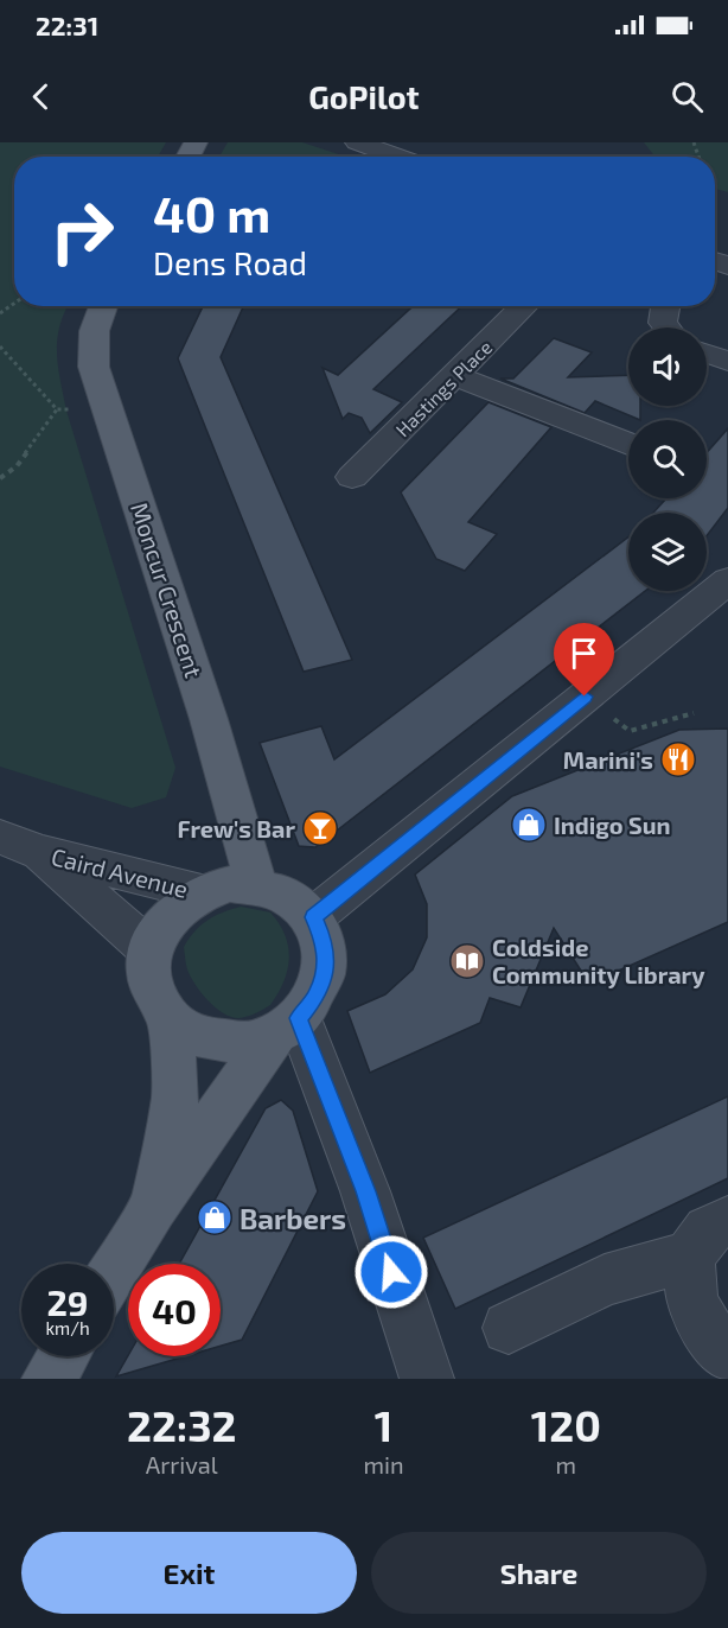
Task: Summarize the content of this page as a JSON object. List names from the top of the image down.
{
  "streets": {
    "main road": ["Moncur Crescent"],
    "street": ["Hastings Place", "Caird Avenue"]
  },
  "crossings": [
    ["Moncur Crescent", "Caird Avenue"]
  ],
  "places": {
    "restaurant": ["Marini's"],
    "shop": ["Indigo Sun", "Barbers"],
    "bar": ["Frew's Bar"],
    "library": ["Coldside Community Library"]
  },
  "page": {
    "status": "22:31",
    "header": "GoPilot",
    "turn": ["40 m", "Dens Road"],
    "speed": "29 km/h",
    "limit": "40",
    "eta": [
      "22:32",
      "Arrival",
      "1",
      "min",
      "120",
      "m"
    ],
    "buttons": ["Exit", "Share"]
  }
}
